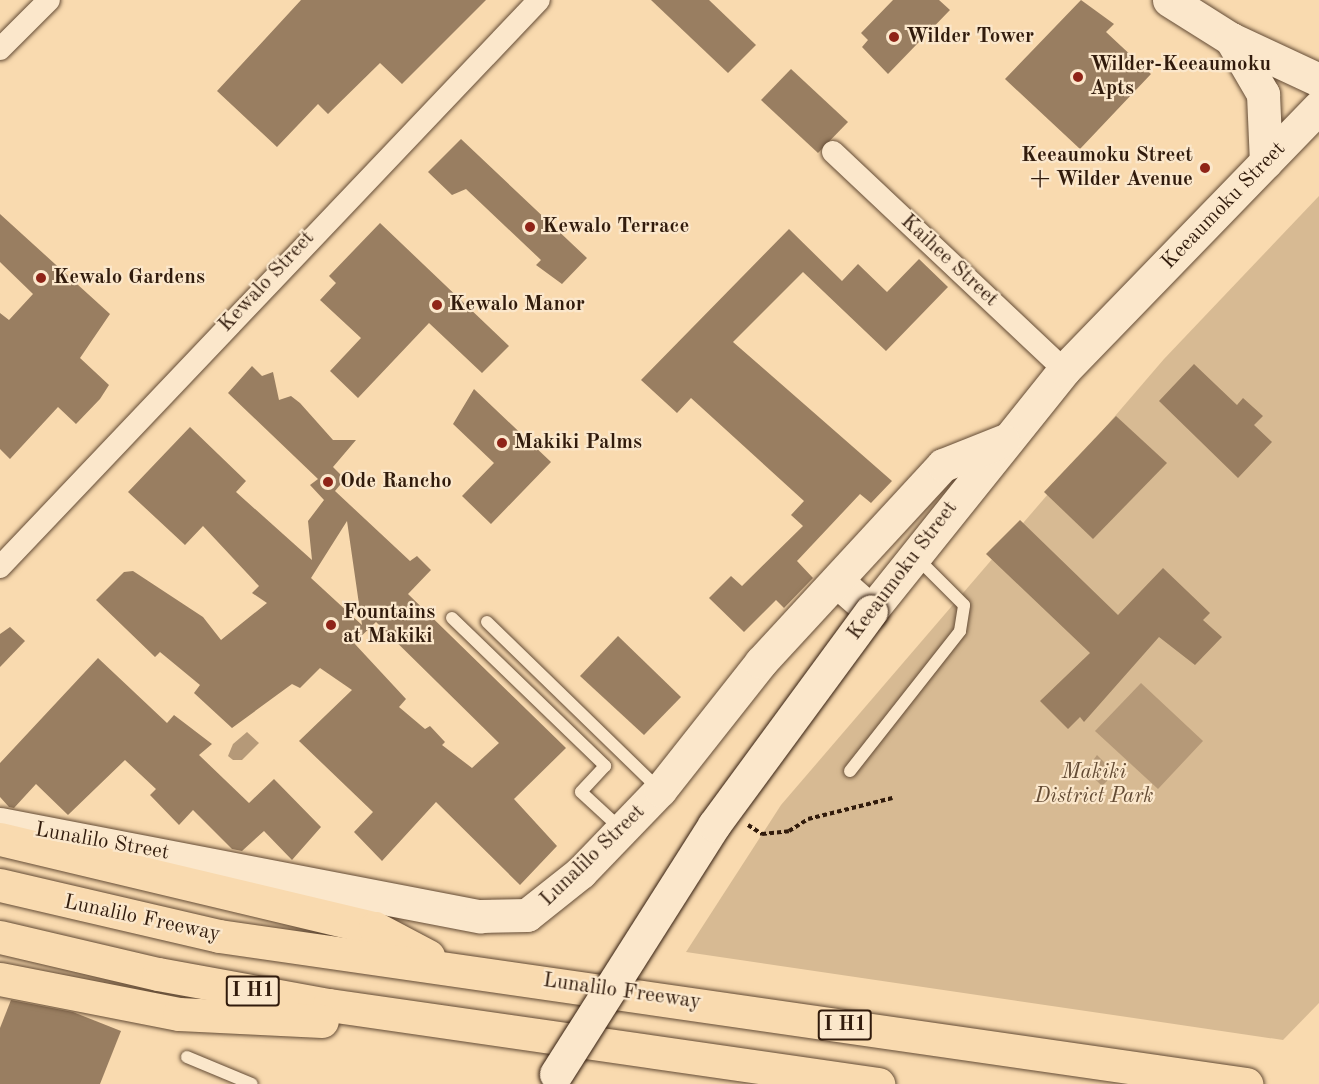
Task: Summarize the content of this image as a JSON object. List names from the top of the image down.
{
  "streets": {
    "highway": ["Lunalilo Freeway", "I H1"],
    "main road": ["Keeaumoku Street", "Lunalilo Street"],
    "street": ["Kaihee Street", "Kewalo Street"]
  },
  "crossings": [
    ["Keeaumoku Street", "Kaihee Street"],
    ["Keeaumoku Street", "Lunalilo Street"]
  ],
  "parks": ["Makiki District Park"],
  "places": [
    "Wilder Tower",
    "Wilder-Keeaumoku Apts",
    "Keeaumoku Street + Wilder Avenue",
    "Kewalo Terrace",
    "Kewalo Gardens",
    "Kewalo Manor",
    "Makiki Palms",
    "Ode Rancho",
    "Fountains at Makiki"
  ]
}
